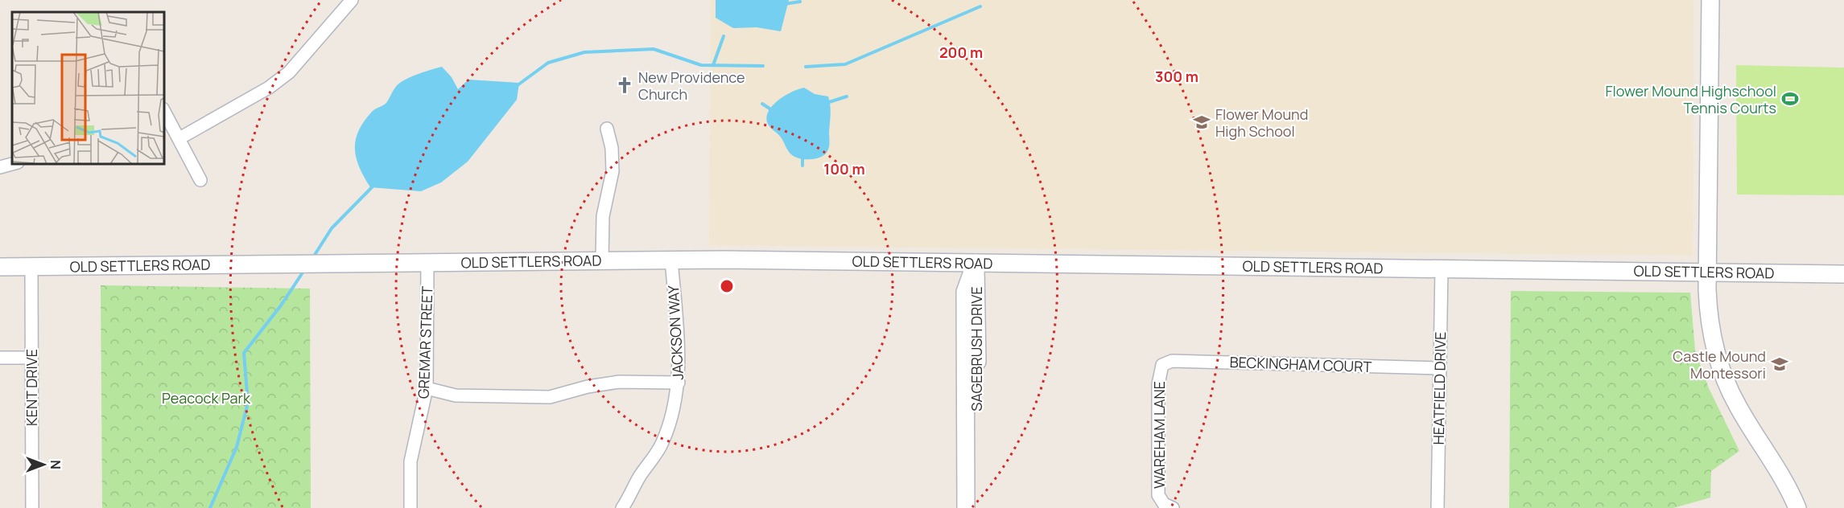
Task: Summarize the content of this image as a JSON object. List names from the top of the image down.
{
  "streets": {
    "main road": ["OLD SETTLERS ROAD", "SAGEBRUSH DRIVE"],
    "street": [
      "JACKSON WAY",
      "GREMAR STREET",
      "BECKINGHAM COURT",
      "KENT DRIVE",
      "HEATFIELD DRIVE",
      "WAREHAM LANE"
    ]
  },
  "crossings": [
    ["OLD SETTLERS ROAD", "JACKSON WAY"],
    ["OLD SETTLERS ROAD", "GREMAR STREET"],
    ["OLD SETTLERS ROAD", "SAGEBRUSH DRIVE"],
    ["OLD SETTLERS ROAD", "KENT DRIVE"],
    ["OLD SETTLERS ROAD", "HEATFIELD DRIVE"],
    ["BECKINGHAM COURT", "HEATFIELD DRIVE"],
    ["BECKINGHAM COURT", "WAREHAM LANE"]
  ],
  "parks": ["Peacock Park"],
  "places": {
    "church": ["New Providence Church"],
    "sports": ["Flower Mound Highschool Tennis Courts"],
    "school or university": ["Flower Mound High School", "Castle Mound Montessori"]
  },
  "north": "right",
  "rings": ["200 m", "300 m", "100 m"]
}
